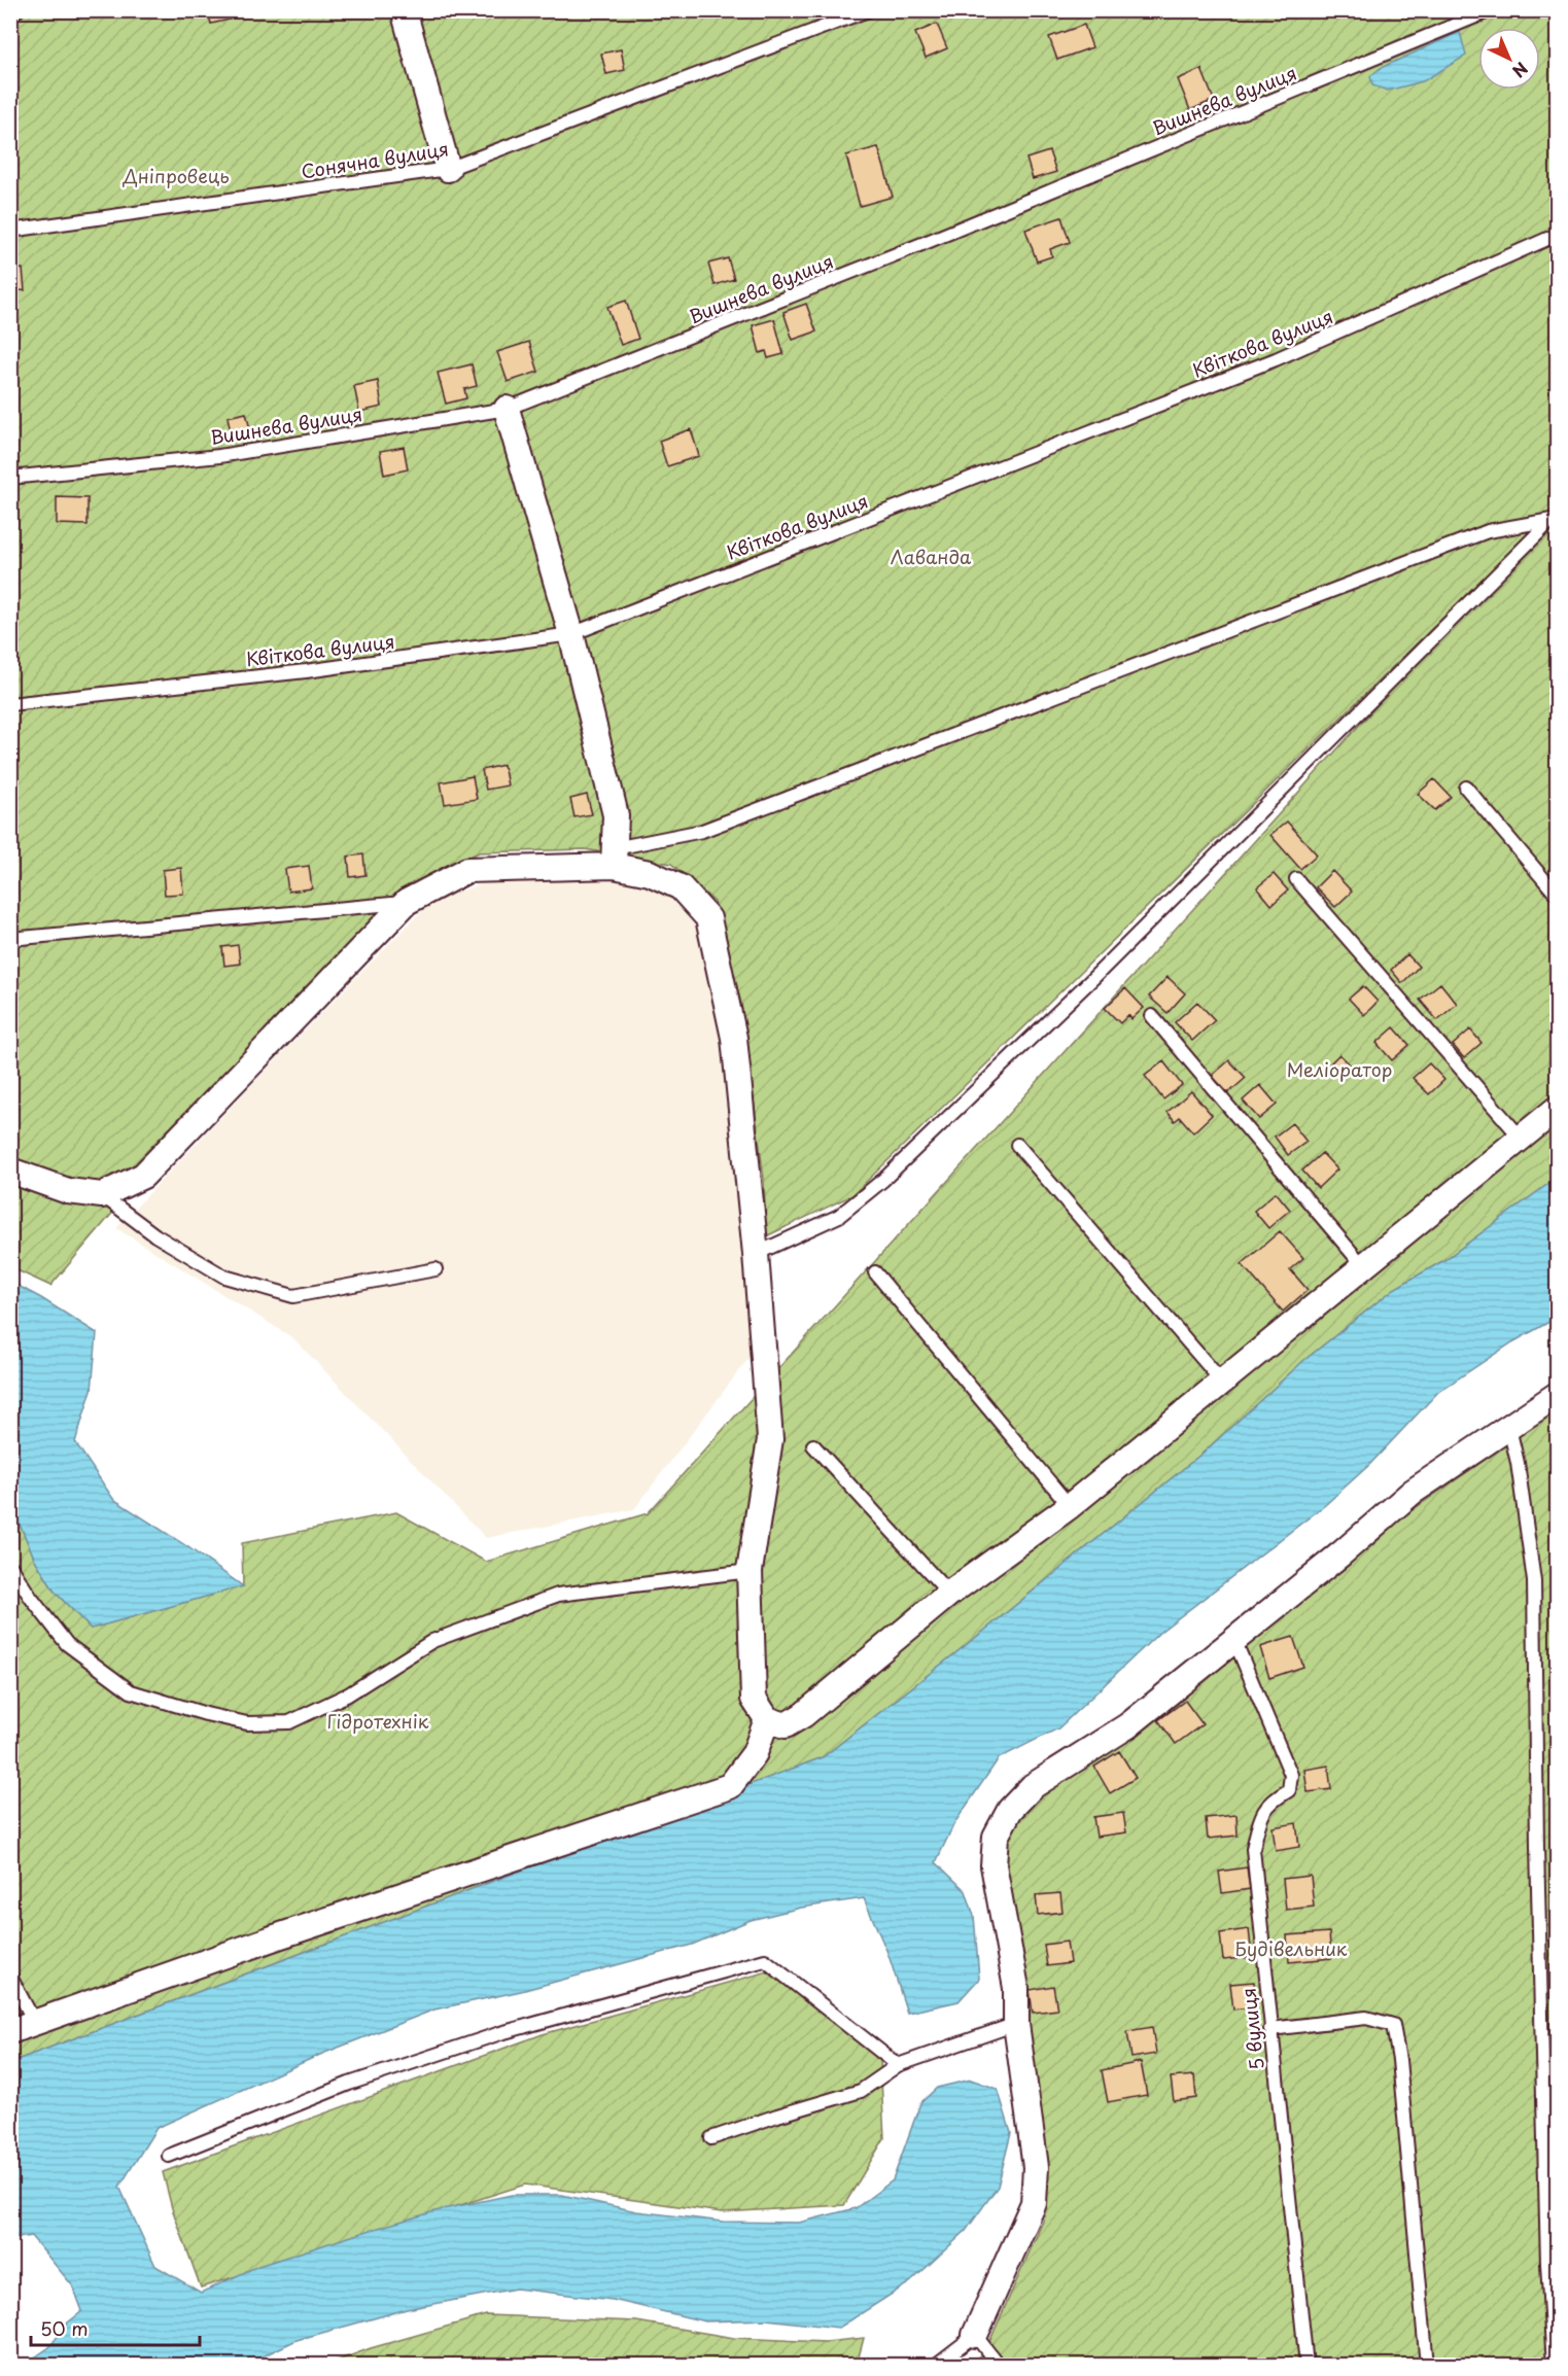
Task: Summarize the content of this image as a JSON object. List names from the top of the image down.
{
  "streets": {
    "lane": [
      "Вишнева вулиця",
      "Сонячна вулиця",
      "Квіткова вулиця",
      "5 вулиця"
    ]
  },
  "parks": [
    "Дніпровець",
    "Лаванда",
    "Меліоратор",
    "Гідротехнік",
    "Будівельник"
  ],
  "scale_bar": "50 m",
  "north": "bottom right"
}
